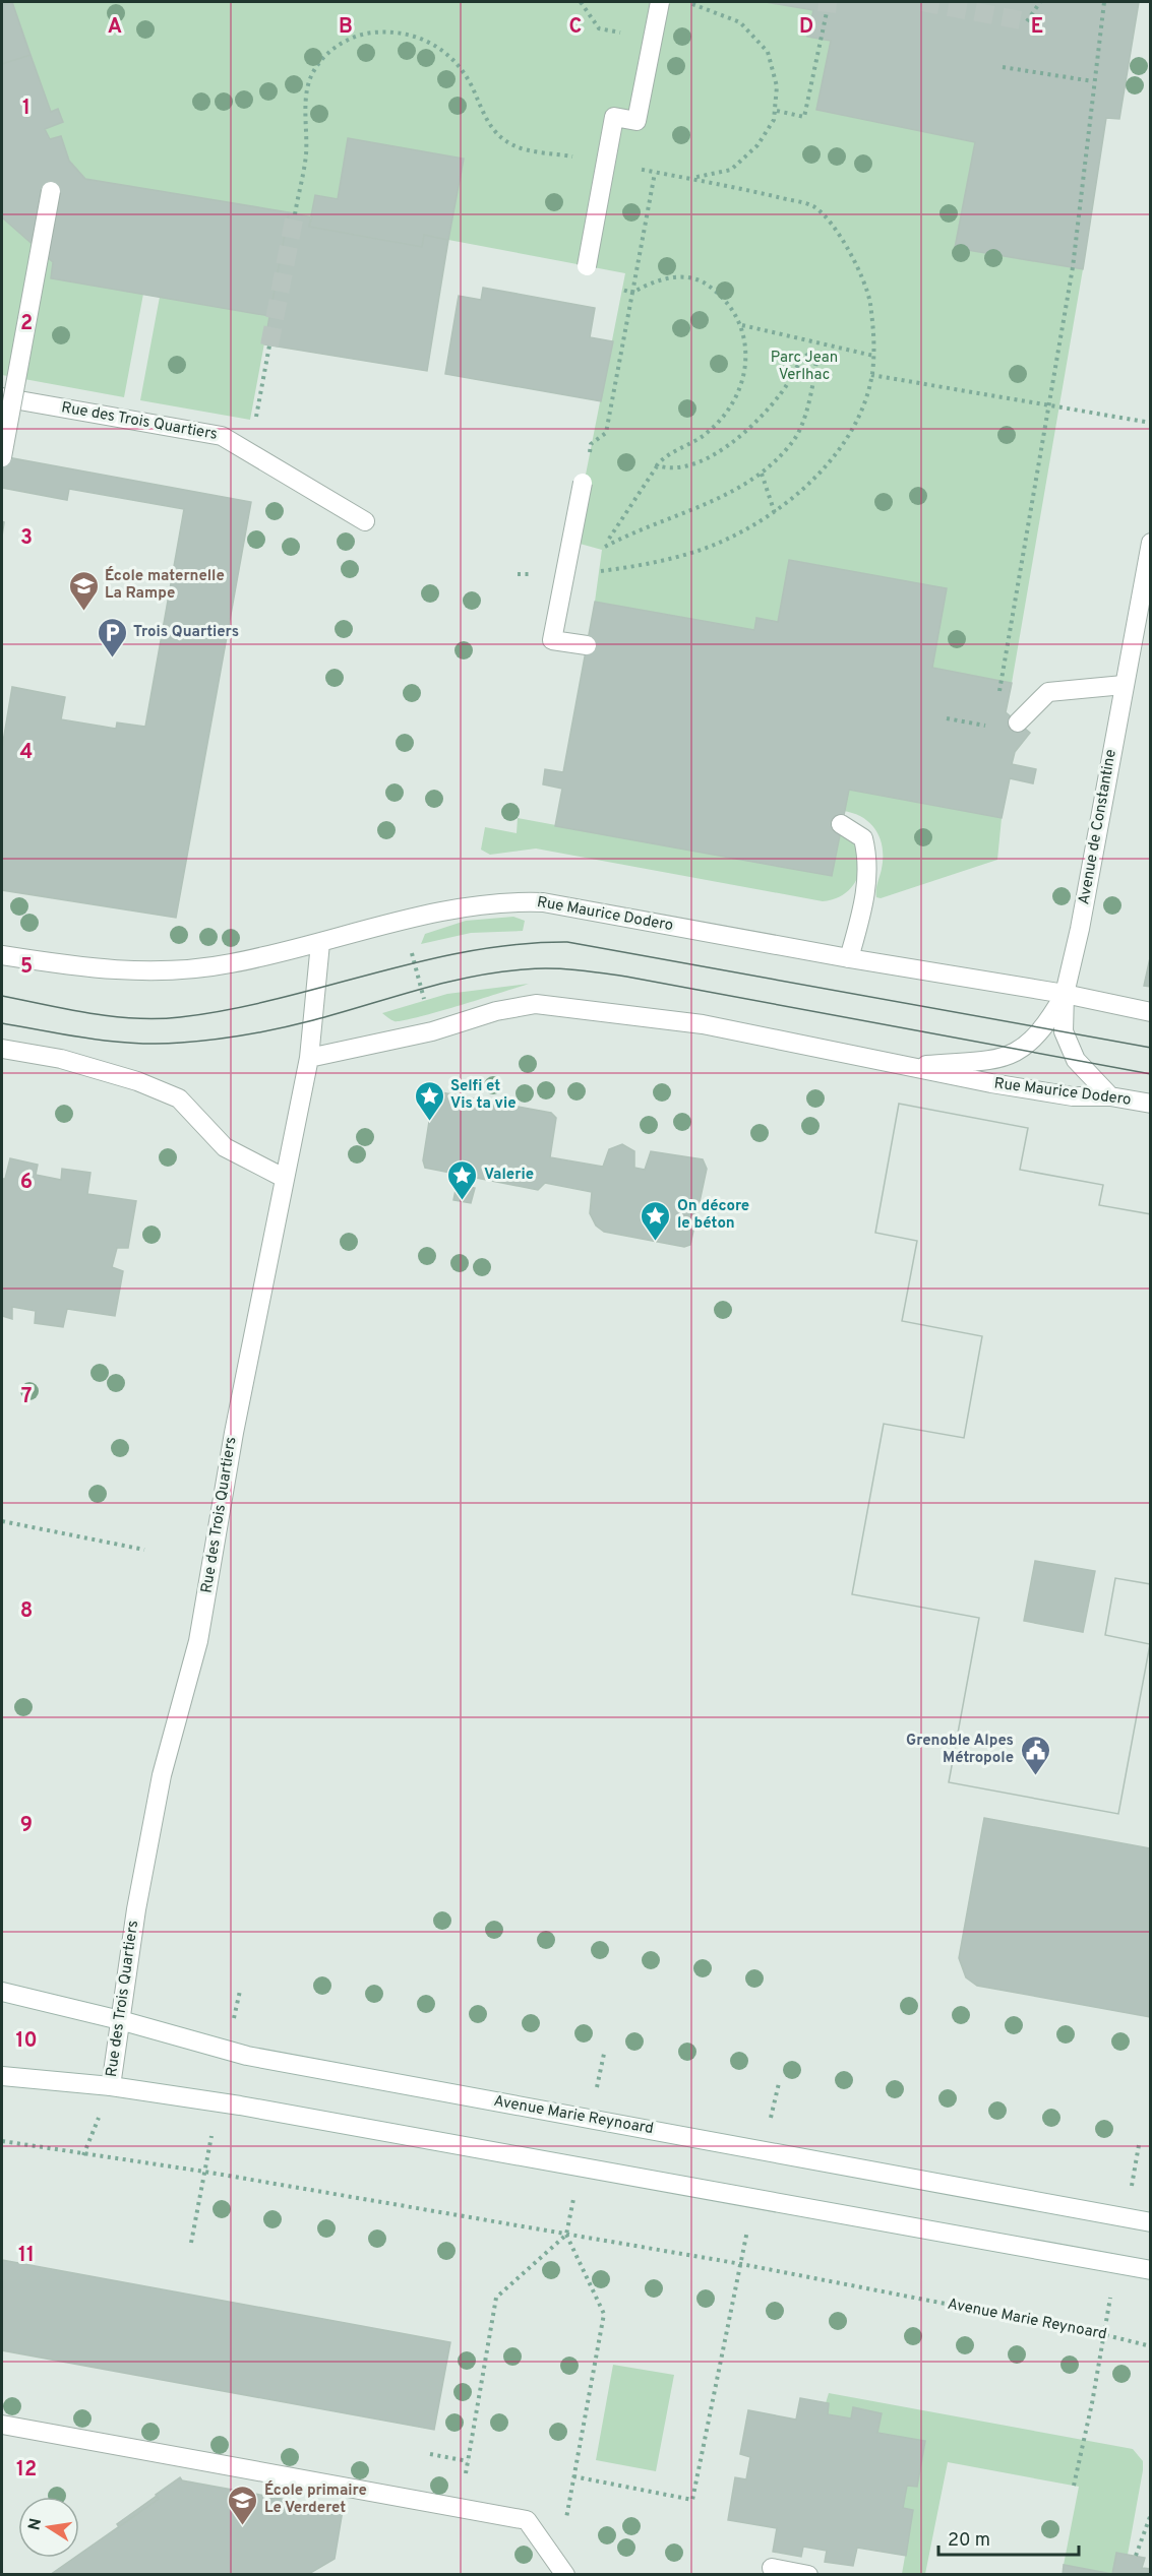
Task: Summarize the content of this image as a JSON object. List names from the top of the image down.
{
  "streets": {
    "street": [
      "Rue des Trois Quartiers",
      "Avenue de Constantine",
      "Rue Maurice Dodero",
      "Avenue Marie Reynoard"
    ]
  },
  "crossings": [
    ["Rue des Trois Quartiers", "Rue Maurice Dodero"],
    ["Rue des Trois Quartiers", "Avenue Marie Reynoard"],
    ["Avenue de Constantine", "Rue Maurice Dodero"]
  ],
  "parks": ["Parc Jean Verlhac"],
  "places": {
    "school or university": ["École maternelle La Rampe", "École primaire Le Verderet"],
    "parking": ["Trois Quartiers"],
    "place": ["Selfi et Vis ta vie", "Valerie", "On décore le béton"],
    "public building": ["Grenoble Alpes Métropole"]
  },
  "scale_bar": "20 m",
  "north": "left",
  "grid": {
    "columns": [
      "A",
      "B",
      "C",
      "D",
      "E"
    ],
    "rows": [
      "1",
      "2",
      "3",
      "4",
      "5",
      "6",
      "7",
      "8",
      "9",
      "10",
      "11",
      "12"
    ]
  }
}
